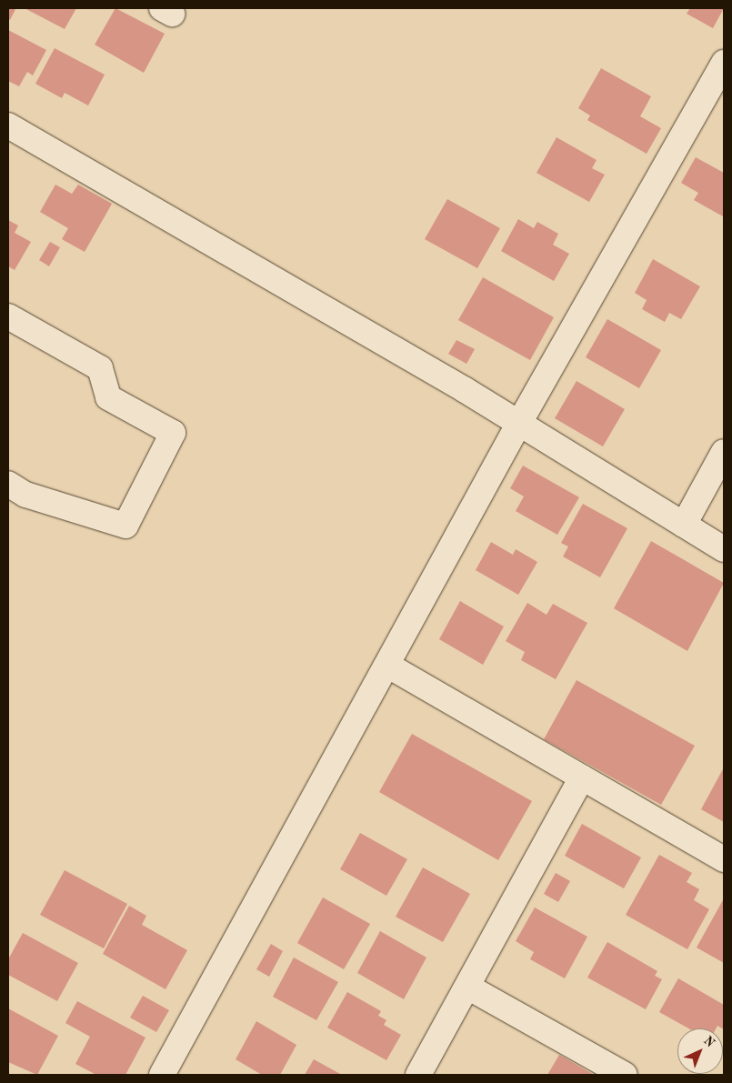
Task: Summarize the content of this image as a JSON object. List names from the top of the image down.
{
  "north": "top right"
}
